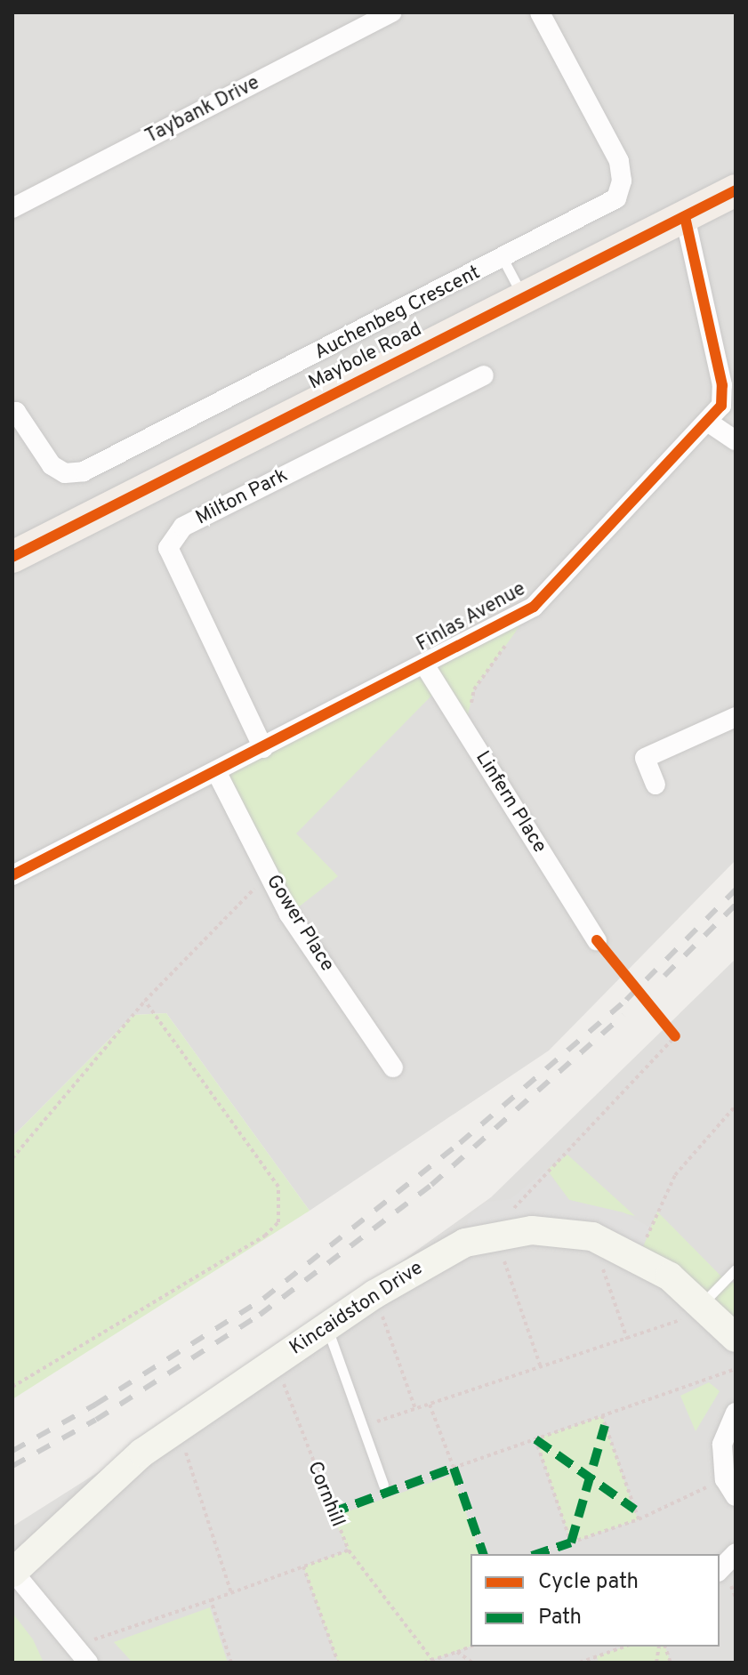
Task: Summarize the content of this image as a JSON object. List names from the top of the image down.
{
  "streets": {
    "main road": ["Maybole Road"],
    "street": [
      "Taybank Drive",
      "Auchenbeg Crescent",
      "Milton Park",
      "Finlas Avenue",
      "Linfern Place",
      "Gower Place",
      "Kincaidston Drive"
    ],
    "path": ["Cornhill"]
  },
  "crossings": [
    ["Maybole Road", "Finlas Avenue"],
    ["Milton Park", "Finlas Avenue"],
    ["Finlas Avenue", "Linfern Place"],
    ["Finlas Avenue", "Gower Place"],
    ["Kincaidston Drive", "Cornhill"]
  ],
  "legend": ["Cycle path", "Path"]
}
